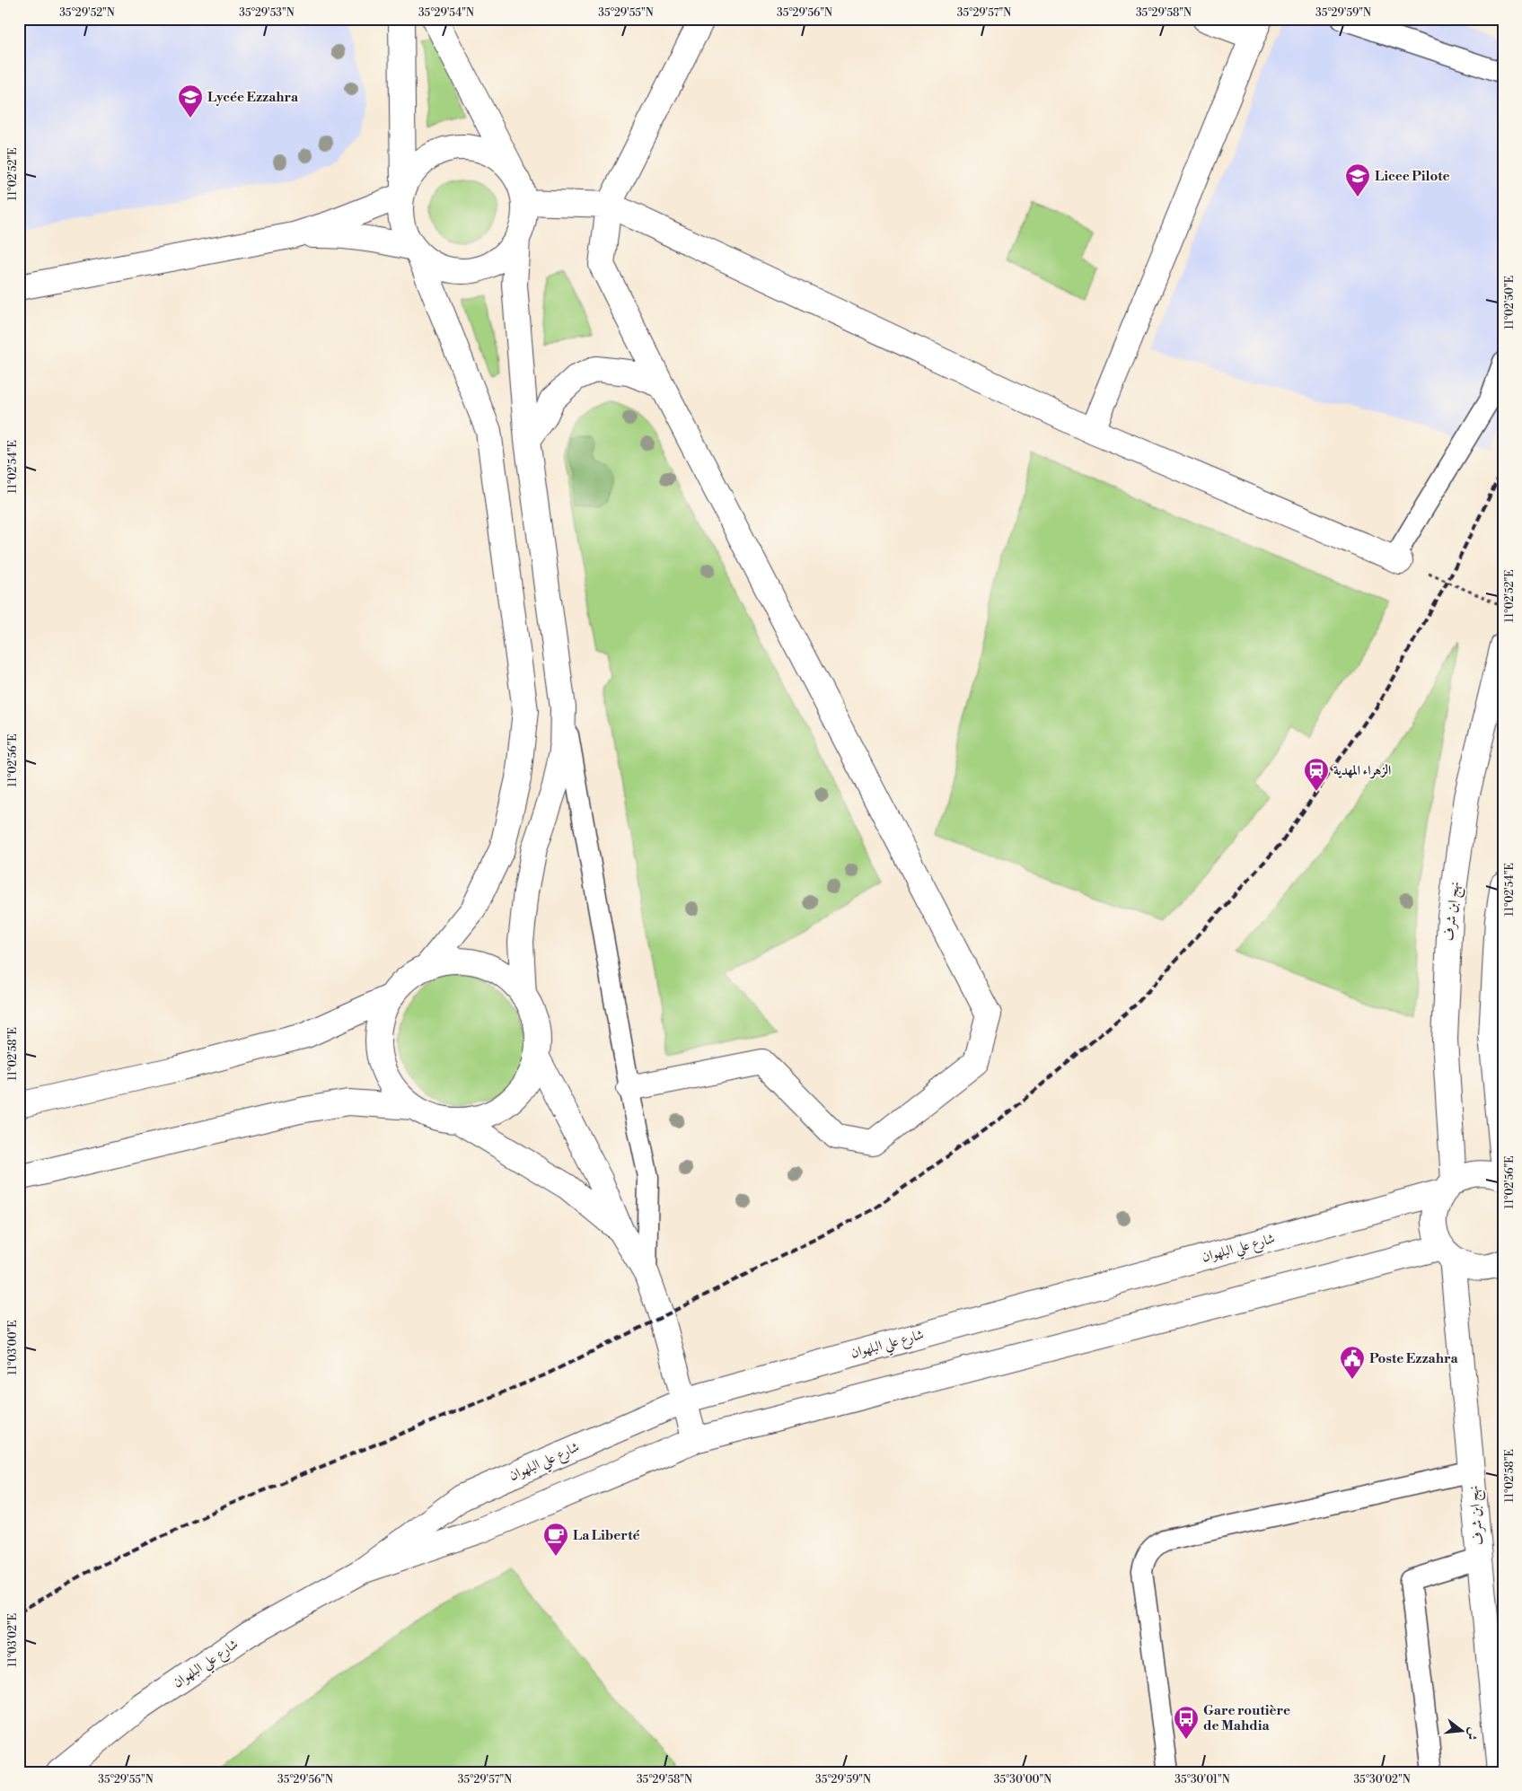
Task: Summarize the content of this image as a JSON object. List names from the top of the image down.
{
  "streets": {
    "street": ["نهج ابن شرف", "شارع علي البلهوان"]
  },
  "crossings": [
    ["نهج ابن شرف", "شارع علي البلهوان"]
  ],
  "places": {
    "school or university": ["Lycée Ezzahra", "Licee Pilote"],
    "station": ["الزهراء المهدية"],
    "public building": ["Poste Ezzahra"],
    "cafe": ["La Liberté"],
    "bus stop": ["Gare routière de Mahdia"]
  },
  "north": "right",
  "coordinates": [
    "35°29'52\"N",
    "35°29'53\"N",
    "35°29'54\"N",
    "35°29'55\"N",
    "35°29'56\"N",
    "35°29'57\"N",
    "35°29'58\"N",
    "35°29'59\"N",
    "11°02'52\"E",
    "11°02'50\"E",
    "11°02'54\"E",
    "11°02'56\"E",
    "11°02'58\"E",
    "11°03'00\"E",
    "11°03'02\"E",
    "35°30'00\"N",
    "35°30'01\"N",
    "35°30'02\"N"
  ]
}
